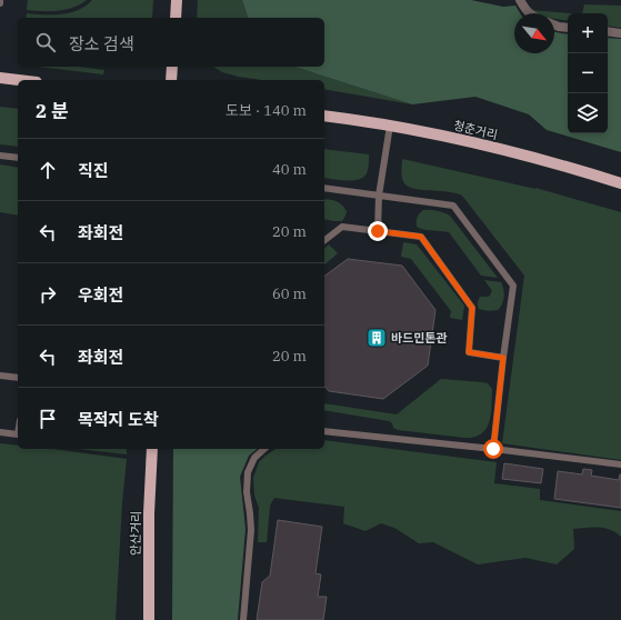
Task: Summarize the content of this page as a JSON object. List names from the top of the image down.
{
  "streets": {
    "main road": ["청춘거리", "안산거리"]
  },
  "places": {
    "building": ["바드민톤관"]
  },
  "north": "bottom right",
  "page": {
    "map_buttons": ["+", "−"],
    "search": "장소 검색",
    "heading": ["2 분", "도보 · 140 m"],
    "list": [
      ["직진", "40 m"],
      ["좌회전", "20 m"],
      ["우회전", "60 m"],
      ["좌회전", "20 m"],
      "목적지 도착"
    ]
  }
}
